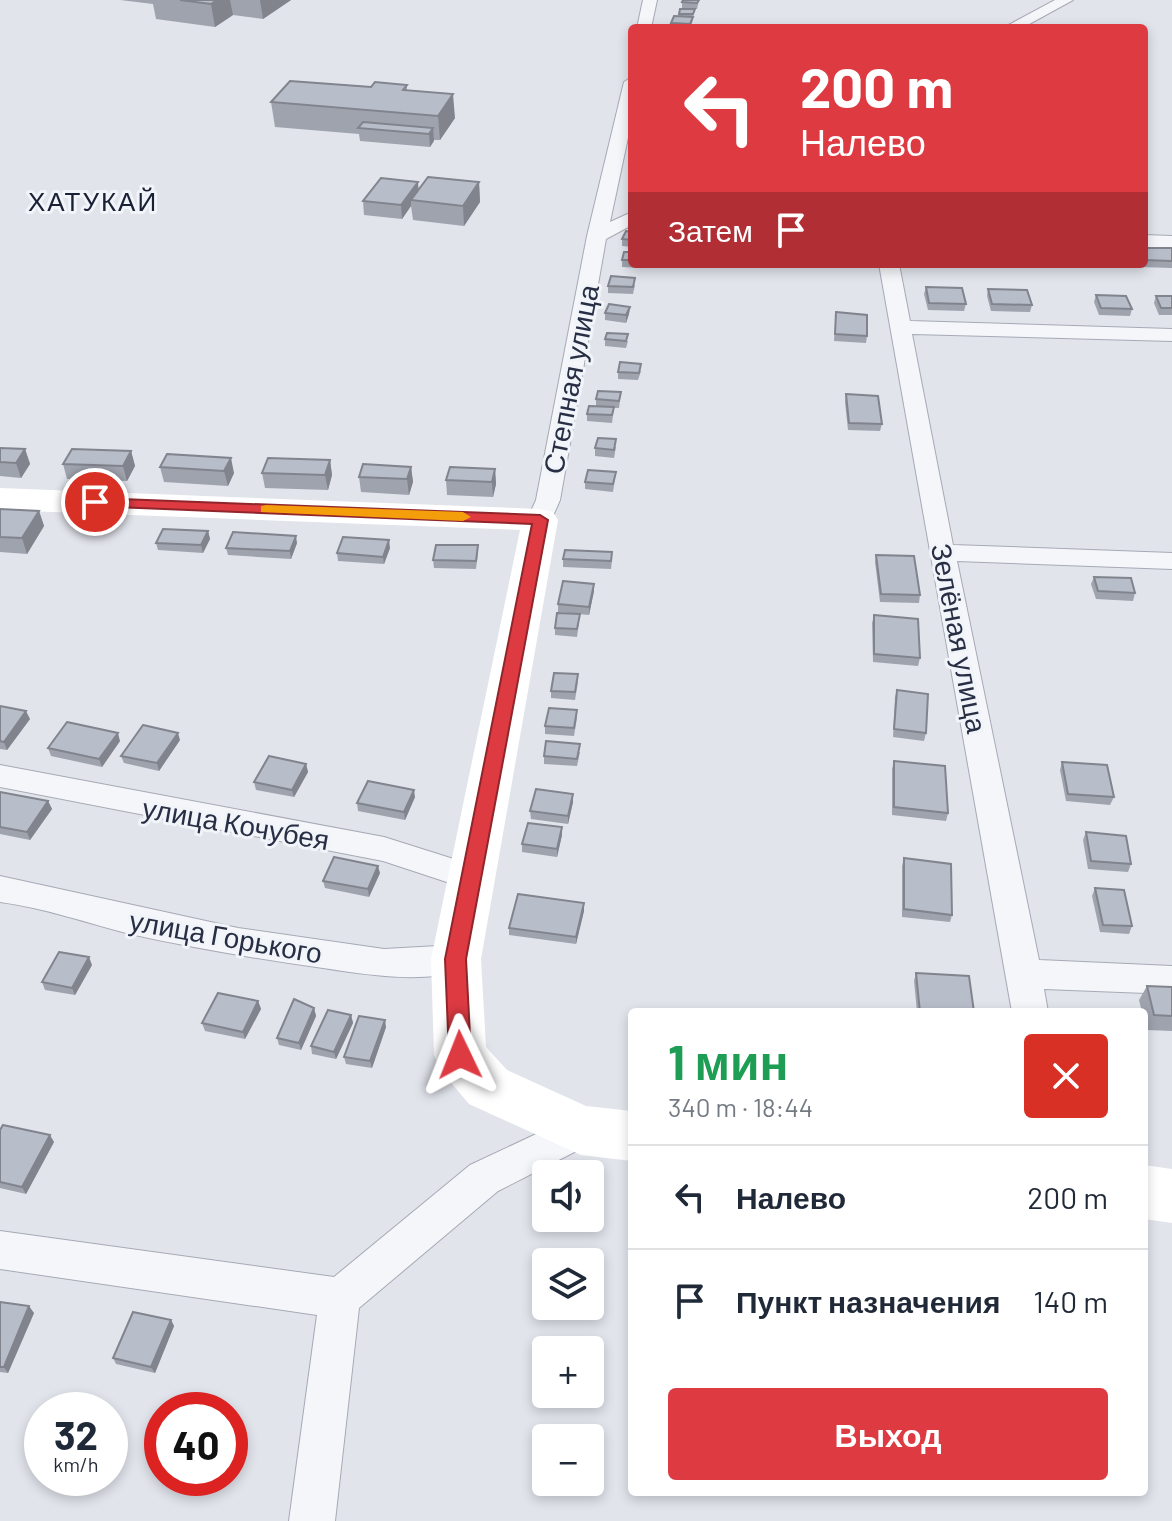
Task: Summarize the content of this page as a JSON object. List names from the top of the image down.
{
  "streets": {
    "street": [
      "Степная улица",
      "Зелёная улица",
      "улица Кочубея",
      "улица Горького"
    ]
  },
  "crossings": [
    ["Степная улица", "улица Кочубея"],
    ["Степная улица", "улица Горького"]
  ],
  "districts": ["ХАТУКАЙ"],
  "page": {
    "turn": ["200 m", "Налево"],
    "then": "Затем",
    "heading": ["1 мин", "340 m · 18:44"],
    "list": [
      {
        "name": "Налево",
        "value": "200 m"
      },
      {
        "name": "Пункт назначения",
        "value": "140 m"
      }
    ],
    "map_buttons": ["+", "−"],
    "buttons": "Выход",
    "speed": "32 km/h",
    "limit": "40"
  }
}
